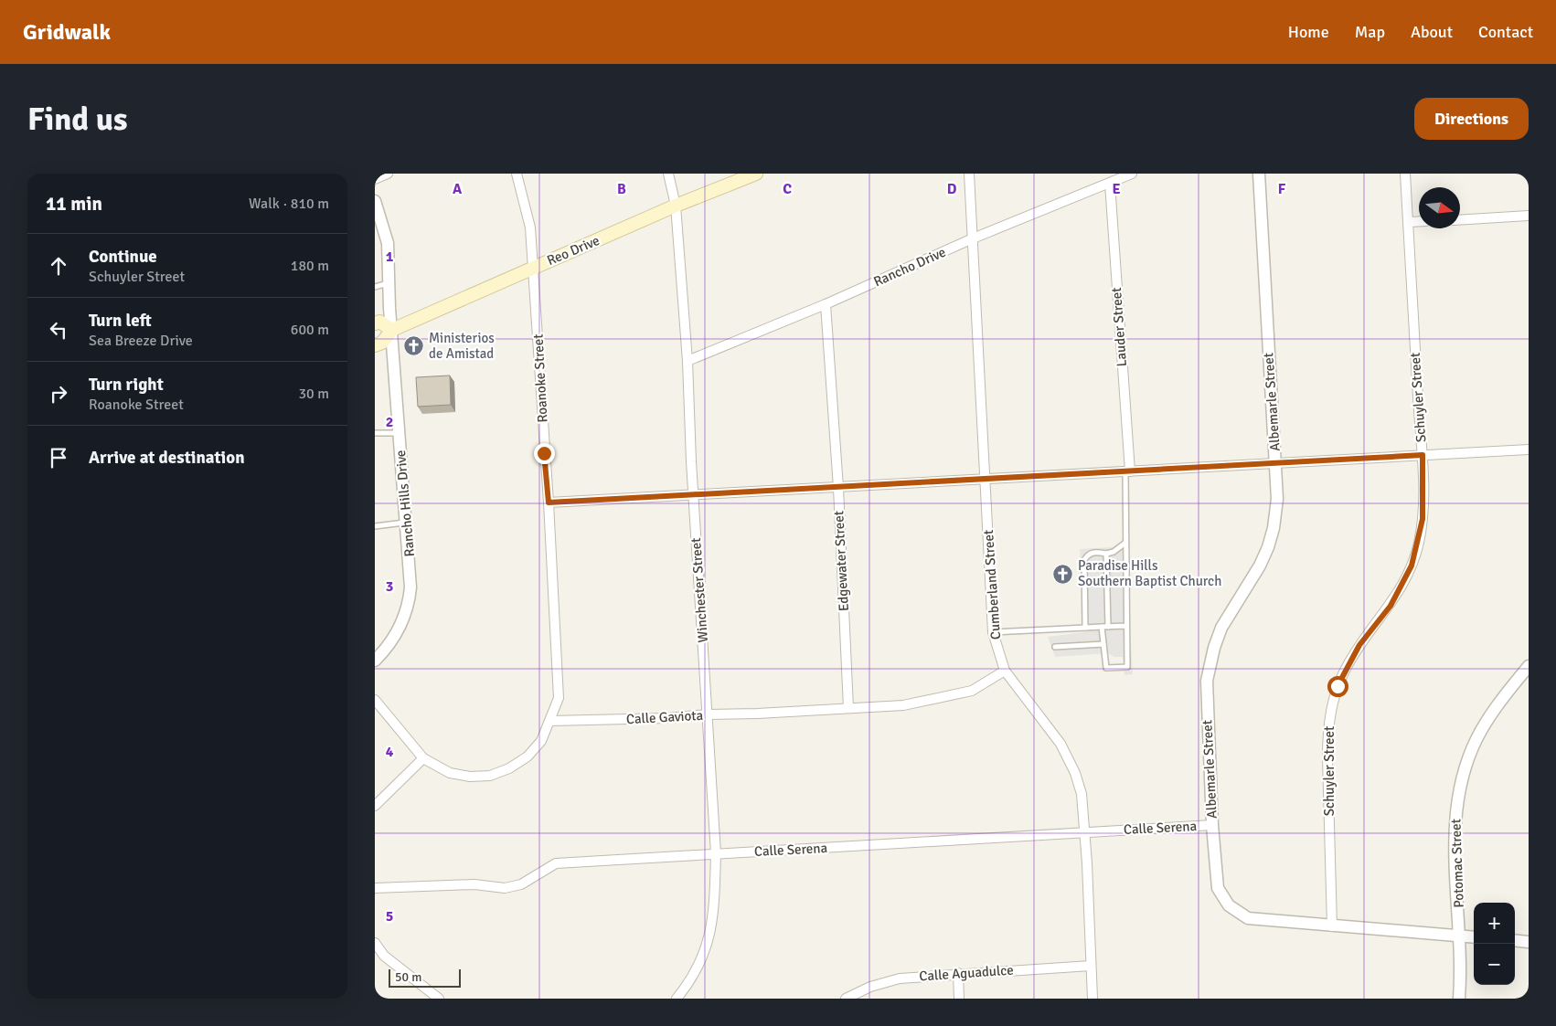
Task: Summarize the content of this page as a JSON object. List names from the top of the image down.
{
  "streets": {
    "main road": ["Reo Drive"],
    "street": [
      "Rancho Drive",
      "Lauder Street",
      "Roanoke Street",
      "Schuyler Street",
      "Albemarle Street",
      "Rancho Hills Drive",
      "Edgewater Street",
      "Cumberland Street",
      "Winchester Street",
      "Calle Gaviota",
      "Calle Serena",
      "Potomac Street",
      "Calle Aguadulce"
    ]
  },
  "crossings": [
    ["Reo Drive", "Roanoke Street"],
    ["Reo Drive", "Rancho Hills Drive"],
    ["Reo Drive", "Winchester Street"],
    ["Rancho Drive", "Lauder Street"],
    ["Rancho Drive", "Edgewater Street"],
    ["Rancho Drive", "Cumberland Street"],
    ["Rancho Drive", "Winchester Street"],
    ["Roanoke Street", "Calle Gaviota"],
    ["Schuyler Street", "Albemarle Street"],
    ["Albemarle Street", "Calle Serena"],
    ["Edgewater Street", "Calle Gaviota"],
    ["Cumberland Street", "Calle Gaviota"],
    ["Cumberland Street", "Calle Serena"],
    ["Cumberland Street", "Calle Aguadulce"],
    ["Winchester Street", "Calle Gaviota"],
    ["Winchester Street", "Calle Serena"]
  ],
  "places": {
    "church": ["Ministerios de Amistad", "Paradise Hills Southern Baptist Church"]
  },
  "scale_bar": "50 m",
  "north": "right",
  "page": {
    "header": "Gridwalk",
    "nav": [
      "Home",
      "Map",
      "About",
      "Contact"
    ],
    "buttons": "Directions",
    "title": "Find us",
    "heading": ["11 min", "Walk · 810 m"],
    "list": [
      ["Continue", "Schuyler Street", "180 m"],
      ["Turn left", "Sea Breeze Drive", "600 m"],
      ["Turn right", "Roanoke Street", "30 m"],
      "Arrive at destination"
    ],
    "map_buttons": ["+", "−"],
    "scale": "50 m"
  },
  "grid": {
    "columns": [
      "A",
      "B",
      "C",
      "D",
      "E",
      "F"
    ],
    "rows": [
      "1",
      "2",
      "3",
      "4",
      "5"
    ]
  }
}
